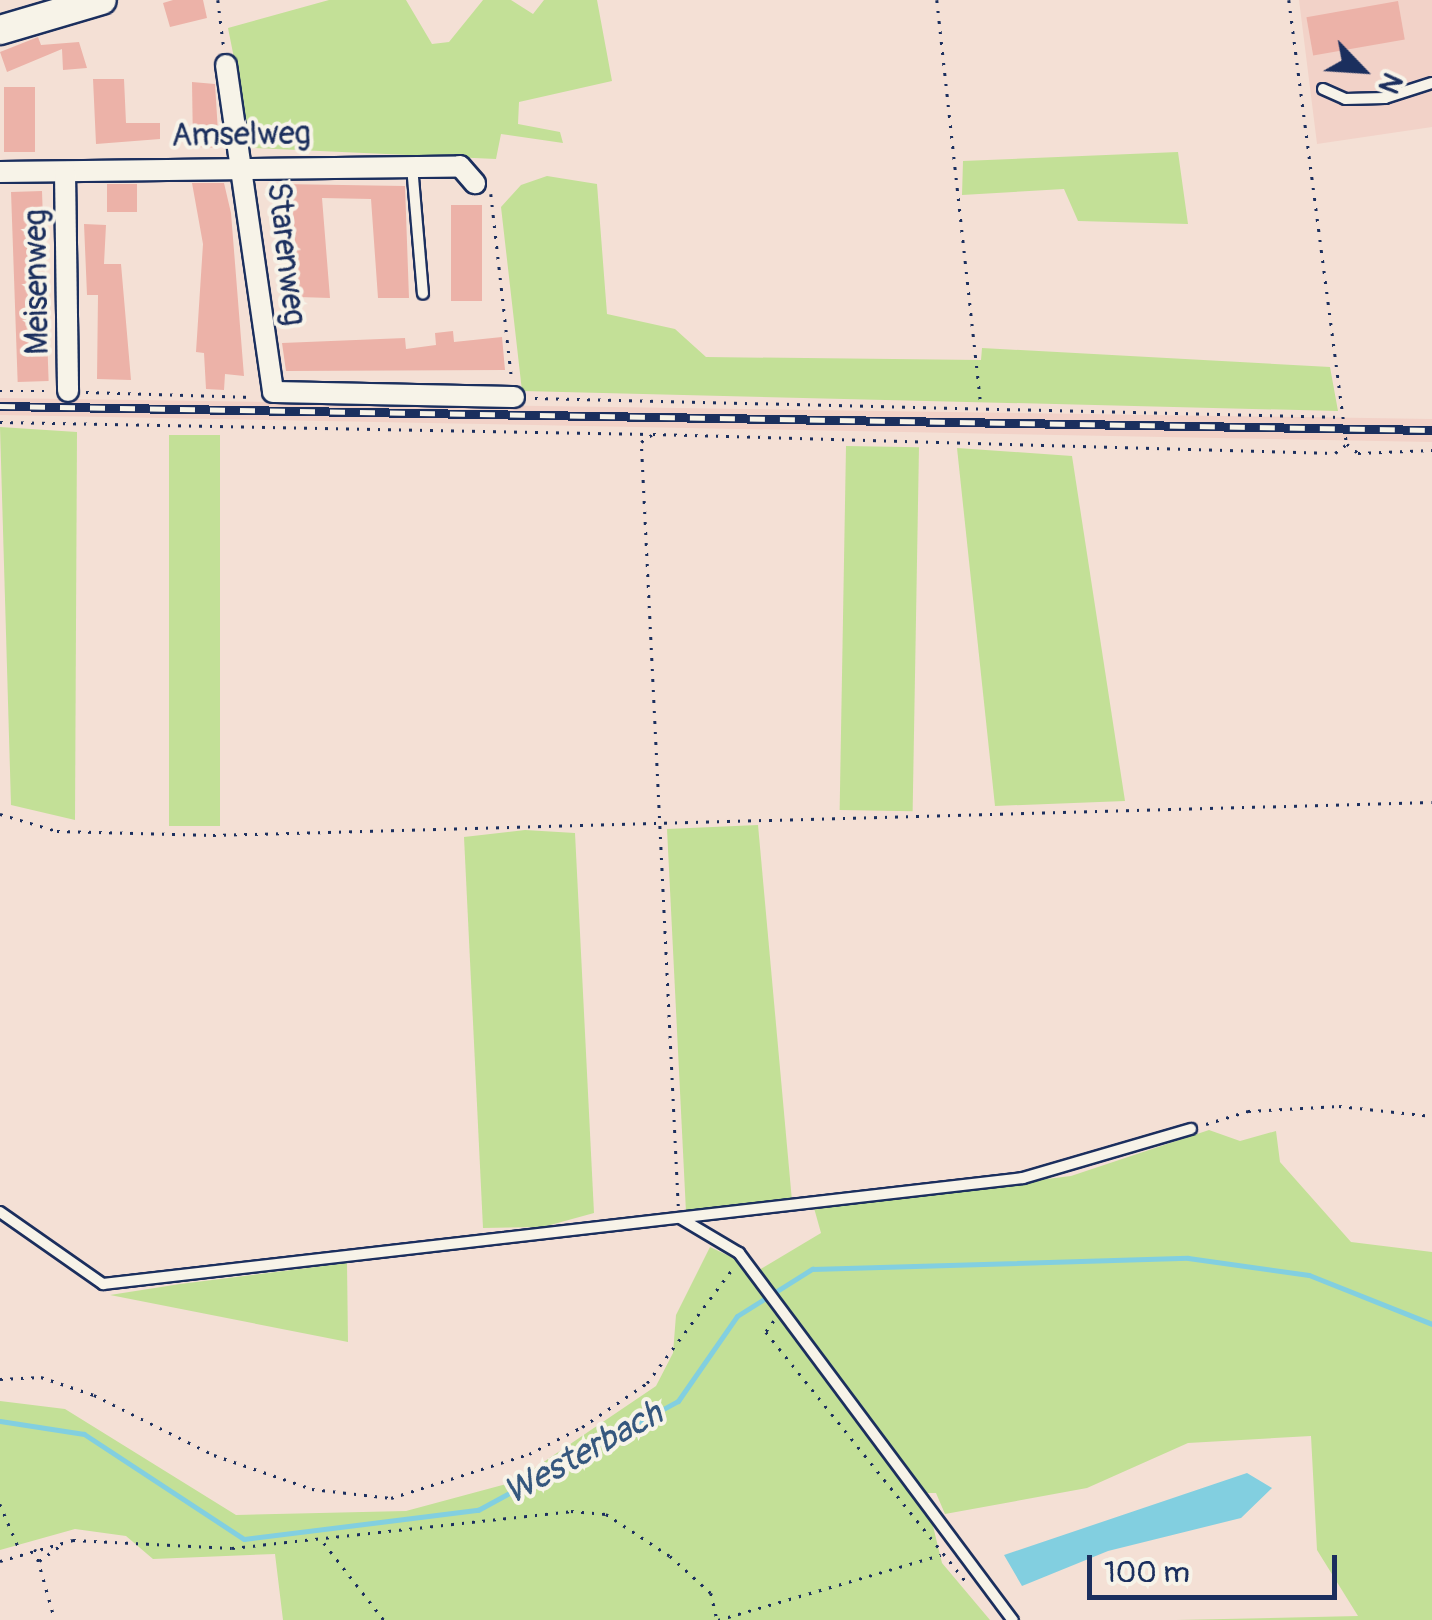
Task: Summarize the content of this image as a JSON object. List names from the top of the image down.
{
  "streets": {
    "street": ["Amselweg", "Starenweg", "Meisenweg"]
  },
  "crossings": [
    ["Amselweg", "Starenweg"],
    ["Amselweg", "Meisenweg"]
  ],
  "water": ["Westerbach"],
  "scale_bar": "100 m",
  "north": "bottom right"
}
